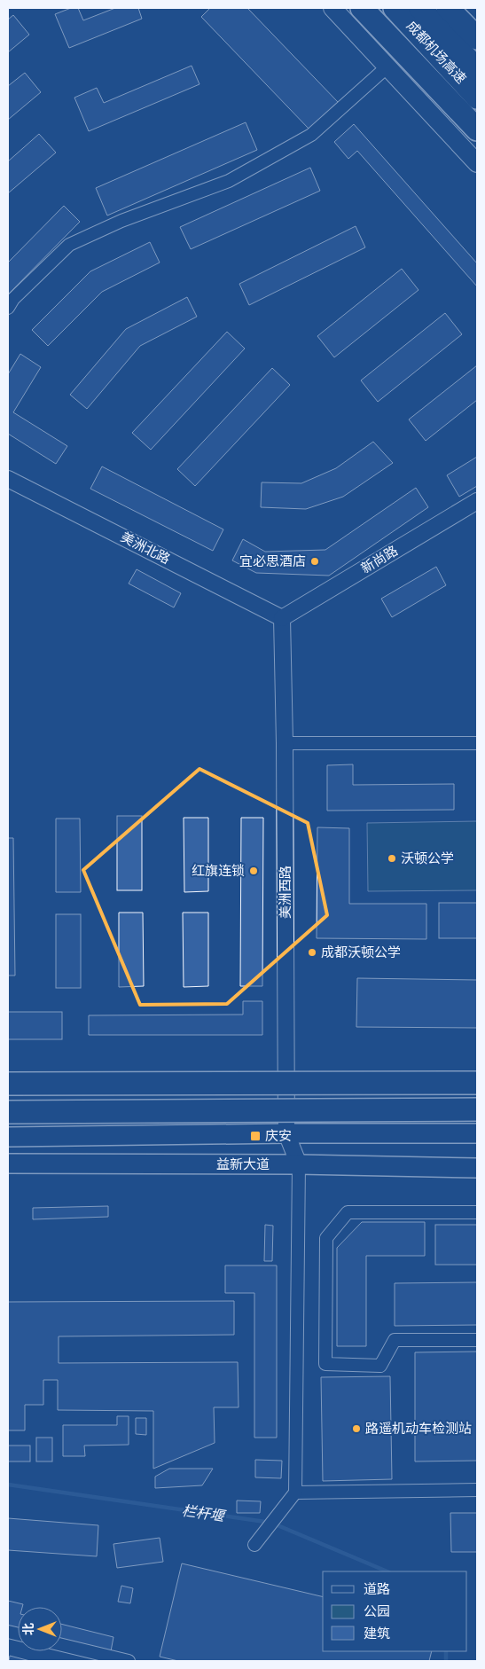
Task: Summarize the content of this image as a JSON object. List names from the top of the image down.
{
  "streets": {
    "highway": ["成都机场高速"],
    "main road": ["益新大道"],
    "street": ["美洲北路", "新尚路", "美洲西路"]
  },
  "crossings": [
    ["美洲北路", "新尚路"],
    ["美洲北路", "美洲西路"],
    ["新尚路", "美洲西路"],
    ["美洲西路", "益新大道"]
  ],
  "water": ["栏杆堰"],
  "places": {
    "other": [
      "宜必思酒店",
      "沃顿公学",
      "红旗连锁",
      "成都沃顿公学",
      "路遥机动车检测站"
    ],
    "transit": ["庆安"]
  },
  "legend": ["道路", "公园", "建筑"],
  "north": "left"
}
